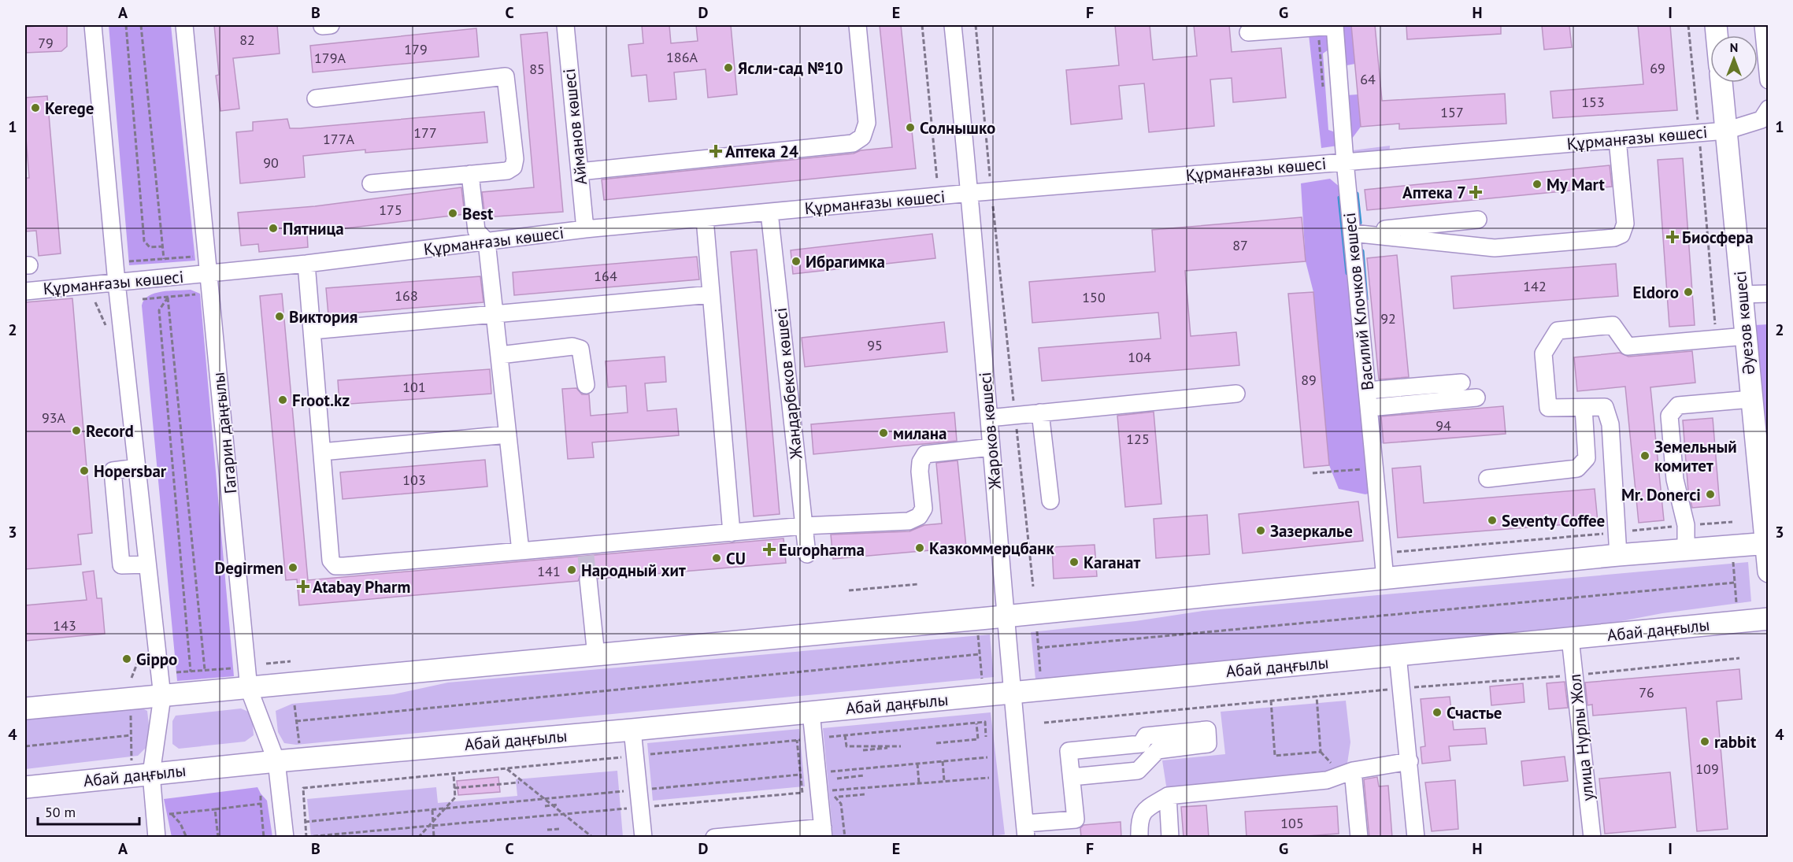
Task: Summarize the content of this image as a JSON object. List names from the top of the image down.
{
  "streets": {
    "main road": ["Әуезов көшесі", "Абай даңғылы"],
    "street": [
      "Айманов көшесі",
      "Құрманғазы көшесі",
      "Василий Клочков көшесі",
      "Жандарбеков көшесі",
      "Жароков көшесі",
      "Гагарин даңғылы",
      "улица Нурлы Жол"
    ]
  },
  "crossings": [
    ["Айманов көшесі", "Құрманғазы көшесі"],
    ["Құрманғазы көшесі", "Василий Клочков көшесі"],
    ["Құрманғазы көшесі", "Әуезов көшесі"],
    ["Құрманғазы көшесі", "Жандарбеков көшесі"],
    ["Құрманғазы көшесі", "Жароков көшесі"],
    ["Құрманғазы көшесі", "Гагарин даңғылы"],
    ["Жароков көшесі", "Абай даңғылы"],
    ["Гагарин даңғылы", "Абай даңғылы"],
    ["Абай даңғылы", "улица Нурлы Жол"]
  ],
  "places": {
    "other": [
      "Ясли-сад №10",
      "Kerege",
      "Солнышко",
      "My Mart",
      "Best",
      "Пятница",
      "Ибрагимка",
      "Eldoro",
      "Виктория",
      "Froot.kz",
      "Record",
      "милана",
      "Земельный комитет",
      "Hopersbar",
      "Mr. Donerci",
      "Seventy Coffee",
      "Зазеркалье",
      "Казкоммерцбанк",
      "CU",
      "Каганат",
      "Degirmen",
      "Народный хит",
      "Gippo",
      "Счастье",
      "rabbit"
    ],
    "health": [
      "Аптека 24",
      "Аптека 7",
      "Биосфера",
      "Europharma",
      "Atabay Pharm"
    ]
  },
  "house_numbers": [
    "82",
    "79",
    "179",
    "186А",
    "179А",
    "69",
    "85",
    "64",
    "153",
    "157",
    "177",
    "177А",
    "90",
    "175",
    "87",
    "164",
    "142",
    "168",
    "150",
    "92",
    "95",
    "104",
    "89",
    "101",
    "93А",
    "94",
    "125",
    "103",
    "141",
    "143",
    "76",
    "109",
    "105"
  ],
  "scale_bar": "50 m",
  "north": "top",
  "grid": {
    "columns": [
      "A",
      "B",
      "C",
      "D",
      "E",
      "F",
      "G",
      "H",
      "I"
    ],
    "rows": [
      "1",
      "2",
      "3",
      "4"
    ]
  }
}
